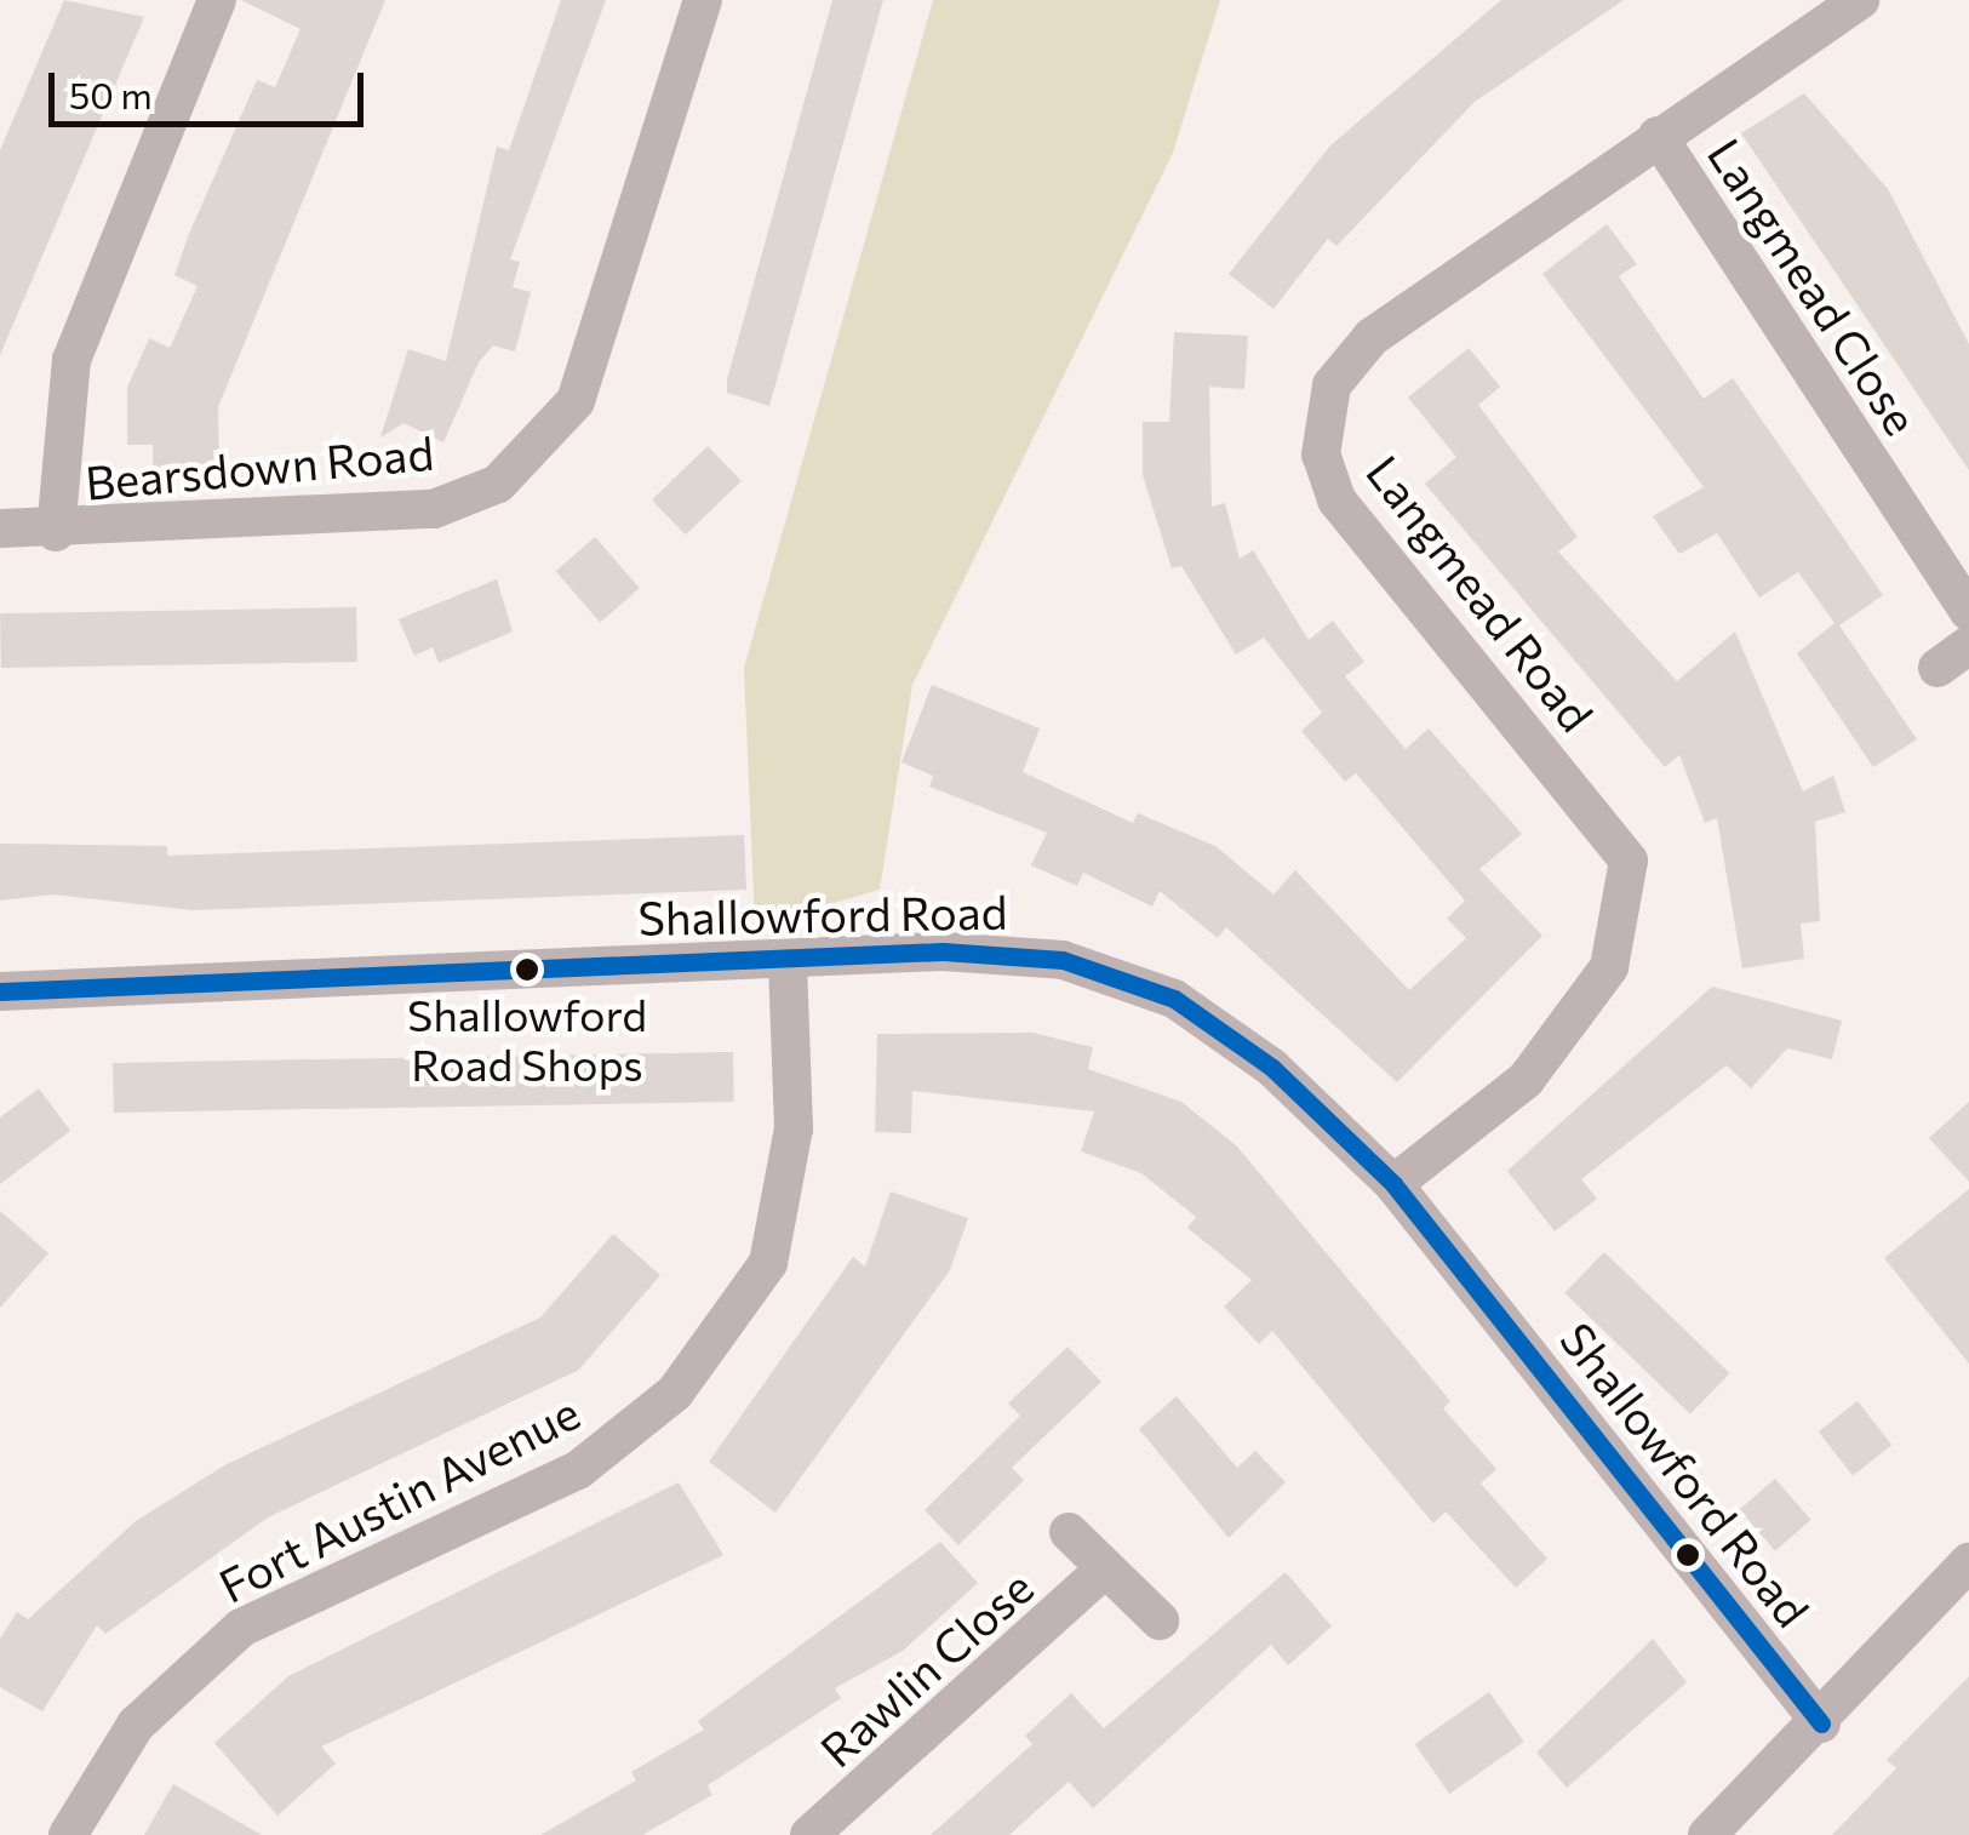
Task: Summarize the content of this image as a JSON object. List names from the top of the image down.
{
  "streets": {
    "street": [
      "Langmead Close",
      "Bearsdown Road",
      "Langmead Road",
      "Shallowford Road",
      "Fort Austin Avenue",
      "Rawlin Close"
    ]
  },
  "crossings": [
    ["Langmead Close", "Langmead Road"],
    ["Langmead Road", "Shallowford Road"],
    ["Shallowford Road", "Fort Austin Avenue"]
  ],
  "places": ["Shallowford Road Shops"],
  "scale_bar": "50 m"
}
